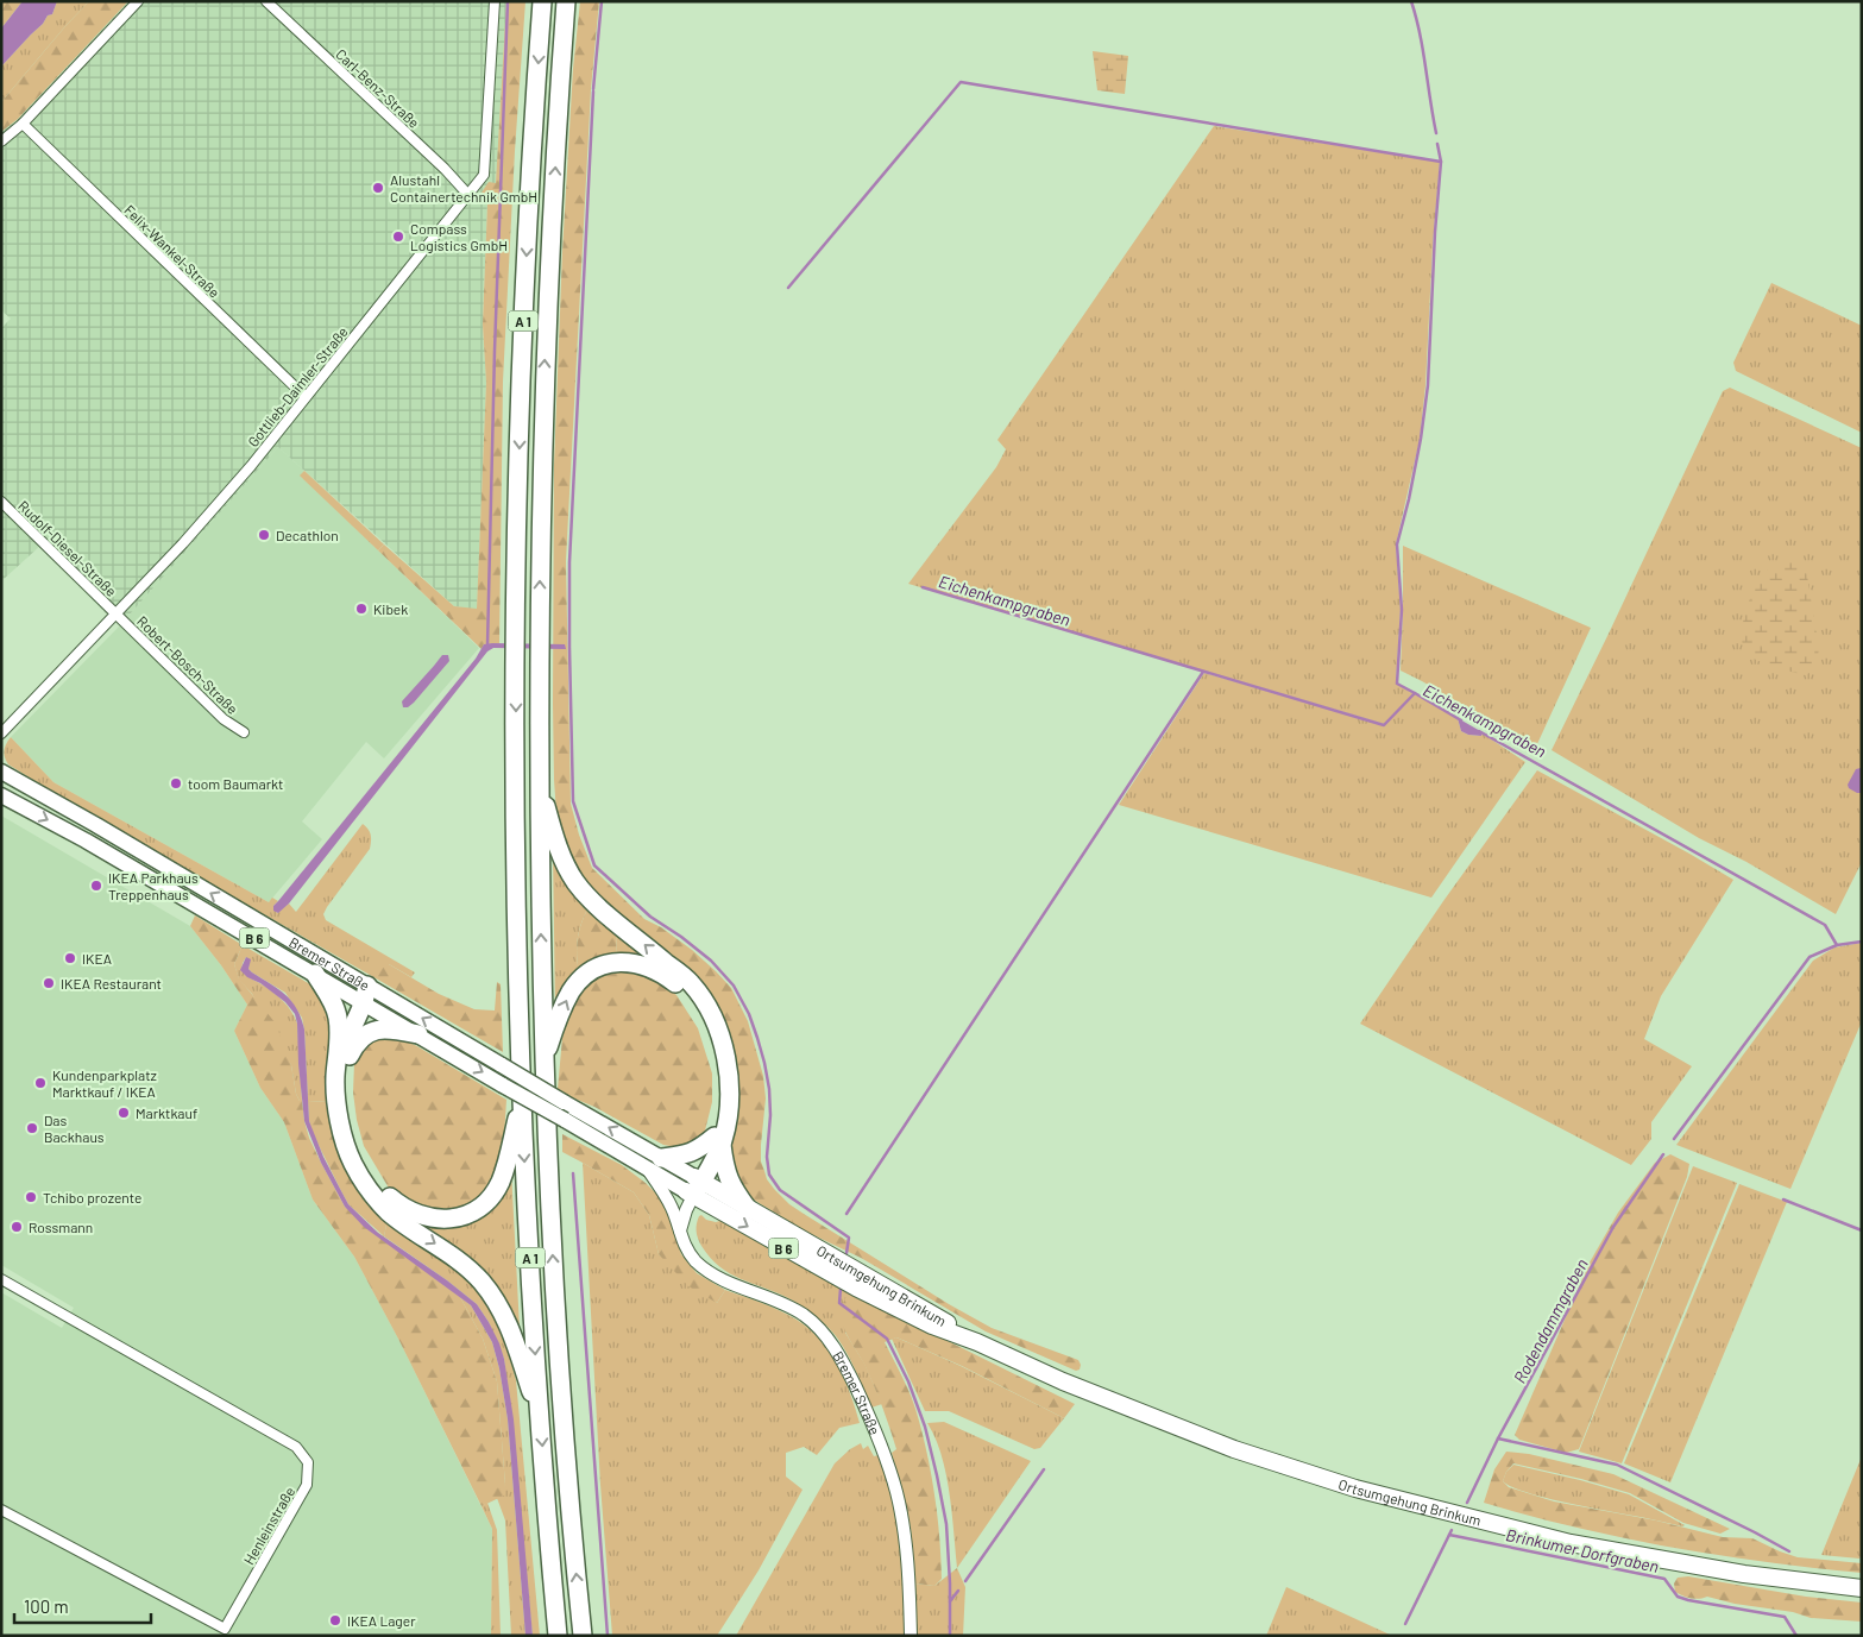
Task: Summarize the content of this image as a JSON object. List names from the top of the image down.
{
  "streets": {
    "highway": ["A 1", "B 6", "Ortsumgehung Brinkum"],
    "main road": ["Bremer Straße"],
    "street": [
      "Carl-Benz-Straße",
      "Felix-Wankel-Straße",
      "Gottlieb-Daimler-Straße",
      "Rudolf-Diesel-Straße",
      "Robert-Bosch-Straße",
      "Henleinstraße"
    ]
  },
  "crossings": [
    ["Carl-Benz-Straße", "Gottlieb-Daimler-Straße"],
    ["Felix-Wankel-Straße", "Gottlieb-Daimler-Straße"],
    ["Gottlieb-Daimler-Straße", "Rudolf-Diesel-Straße"],
    ["Gottlieb-Daimler-Straße", "Robert-Bosch-Straße"],
    ["Rudolf-Diesel-Straße", "Robert-Bosch-Straße"],
    ["B 6", "Bremer Straße"],
    ["B 6", "Ortsumgehung Brinkum"]
  ],
  "water": ["Eichenkampgraben", "Rodendammgraben", "Brinkumer Dorfgraben"],
  "places": [
    "Alustahl Containertechnik GmbH",
    "Compass Logistics GmbH",
    "Decathlon",
    "Kibek",
    "toom Baumarkt",
    "IKEA Parkhaus Treppenhaus",
    "IKEA",
    "IKEA Restaurant",
    "Kundenparkplatz Marktkauf / IKEA",
    "Marktkauf",
    "Das Backhaus",
    "Tchibo prozente",
    "Rossmann",
    "IKEA Lager"
  ],
  "scale_bar": "100 m"
}
